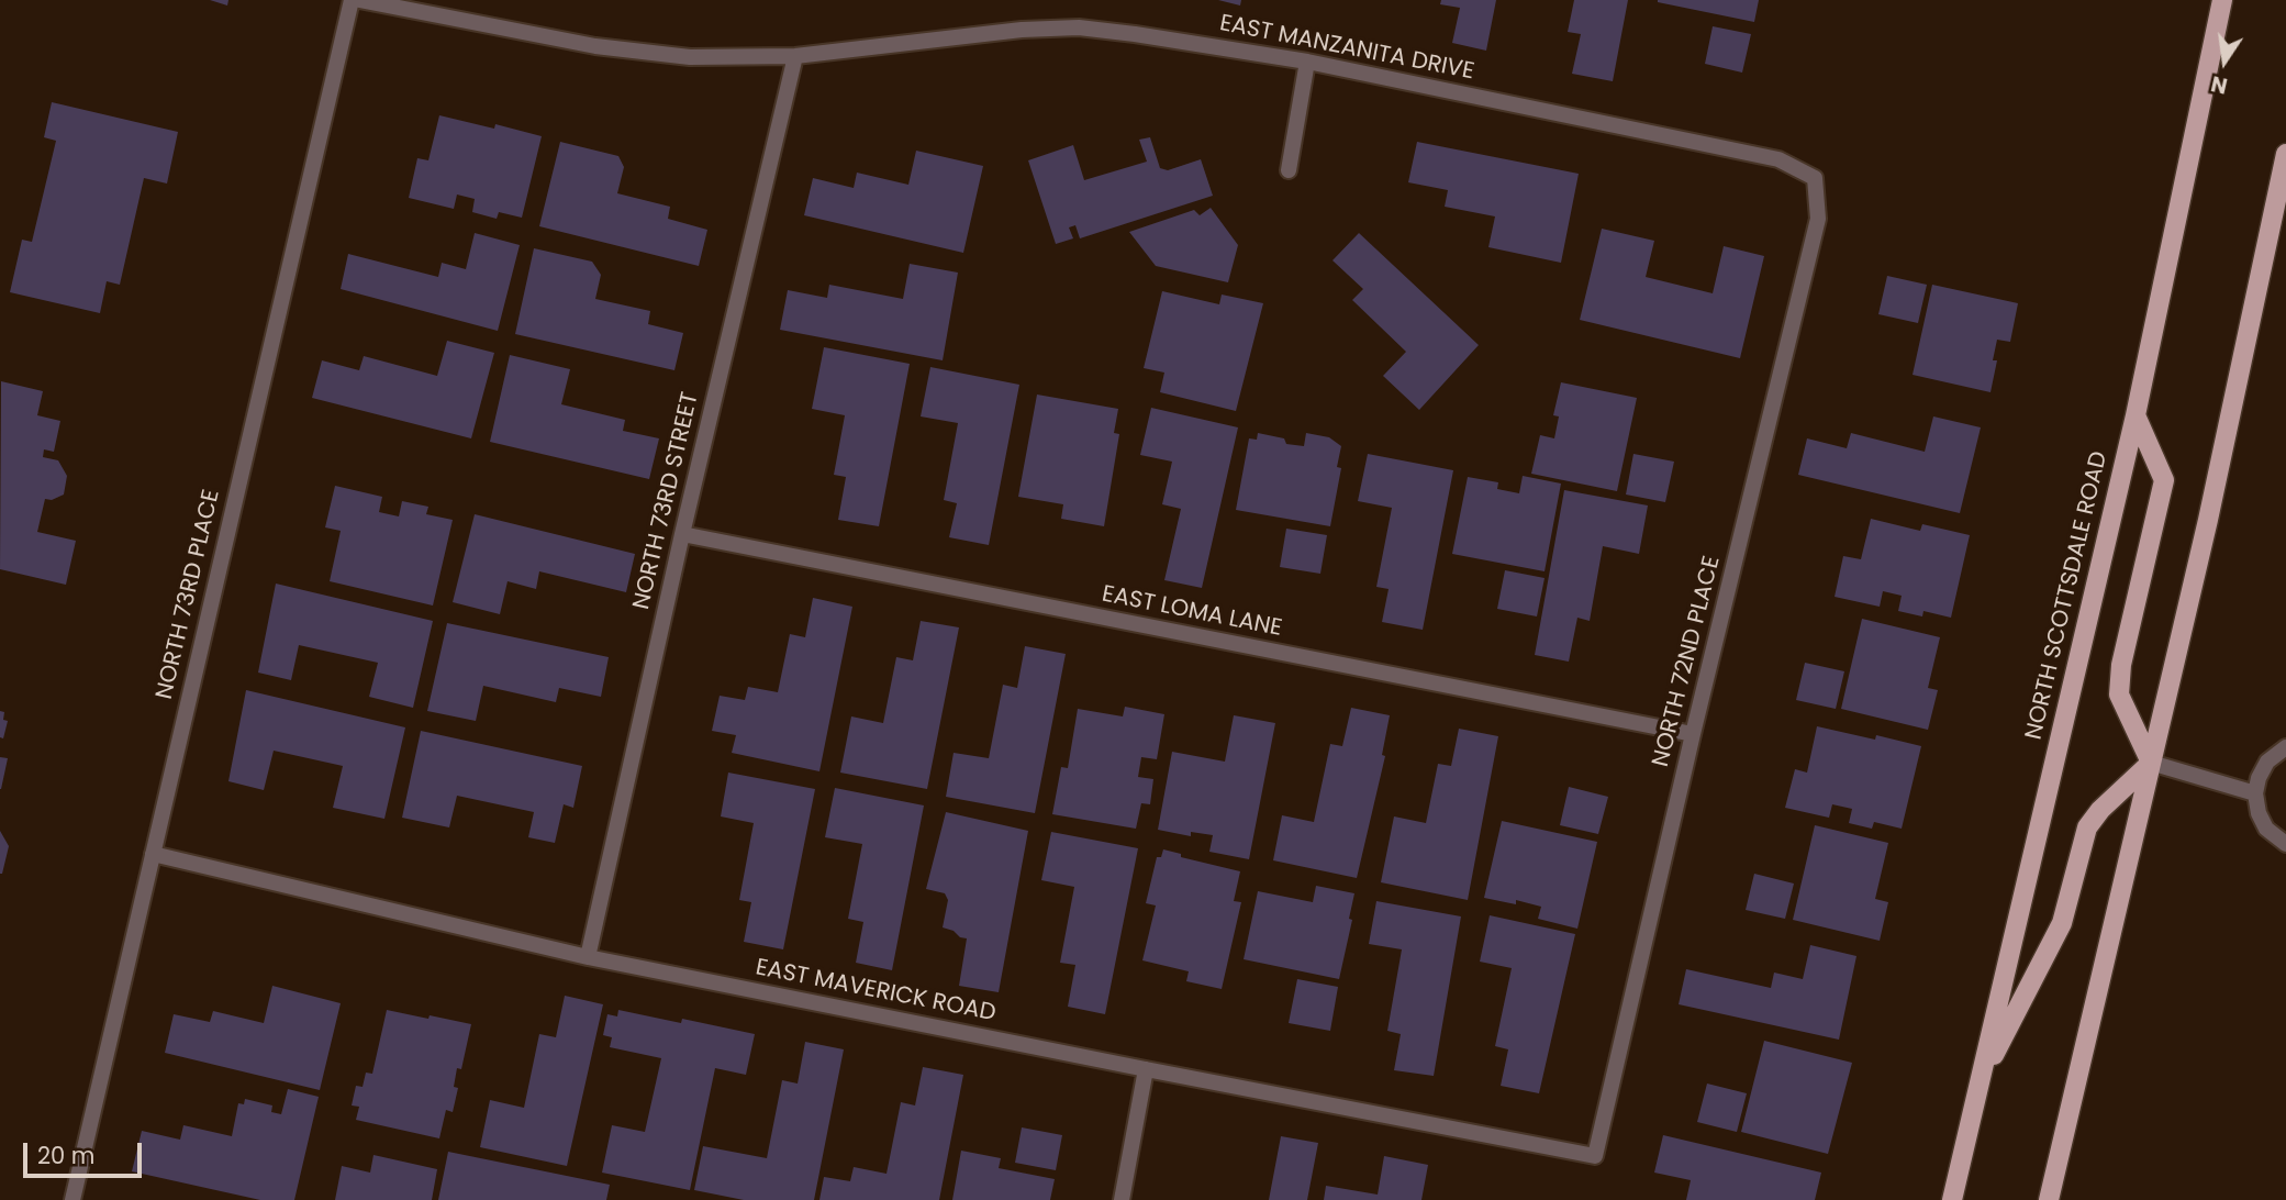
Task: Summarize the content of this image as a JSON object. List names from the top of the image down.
{
  "streets": {
    "main road": ["NORTH SCOTTSDALE ROAD"],
    "street": [
      "EAST MANZANITA DRIVE",
      "NORTH 73RD STREET",
      "NORTH 73RD PLACE",
      "EAST LOMA LANE",
      "NORTH 72ND PLACE",
      "EAST MAVERICK ROAD"
    ]
  },
  "crossings": [
    ["EAST MANZANITA DRIVE", "NORTH 73RD STREET"],
    ["EAST MANZANITA DRIVE", "NORTH 72ND PLACE"],
    ["NORTH 73RD STREET", "EAST LOMA LANE"],
    ["NORTH 73RD STREET", "EAST MAVERICK ROAD"],
    ["NORTH 73RD PLACE", "EAST MAVERICK ROAD"],
    ["EAST LOMA LANE", "NORTH 72ND PLACE"],
    ["NORTH 72ND PLACE", "EAST MAVERICK ROAD"]
  ],
  "scale_bar": "20 m",
  "north": "bottom"
}
